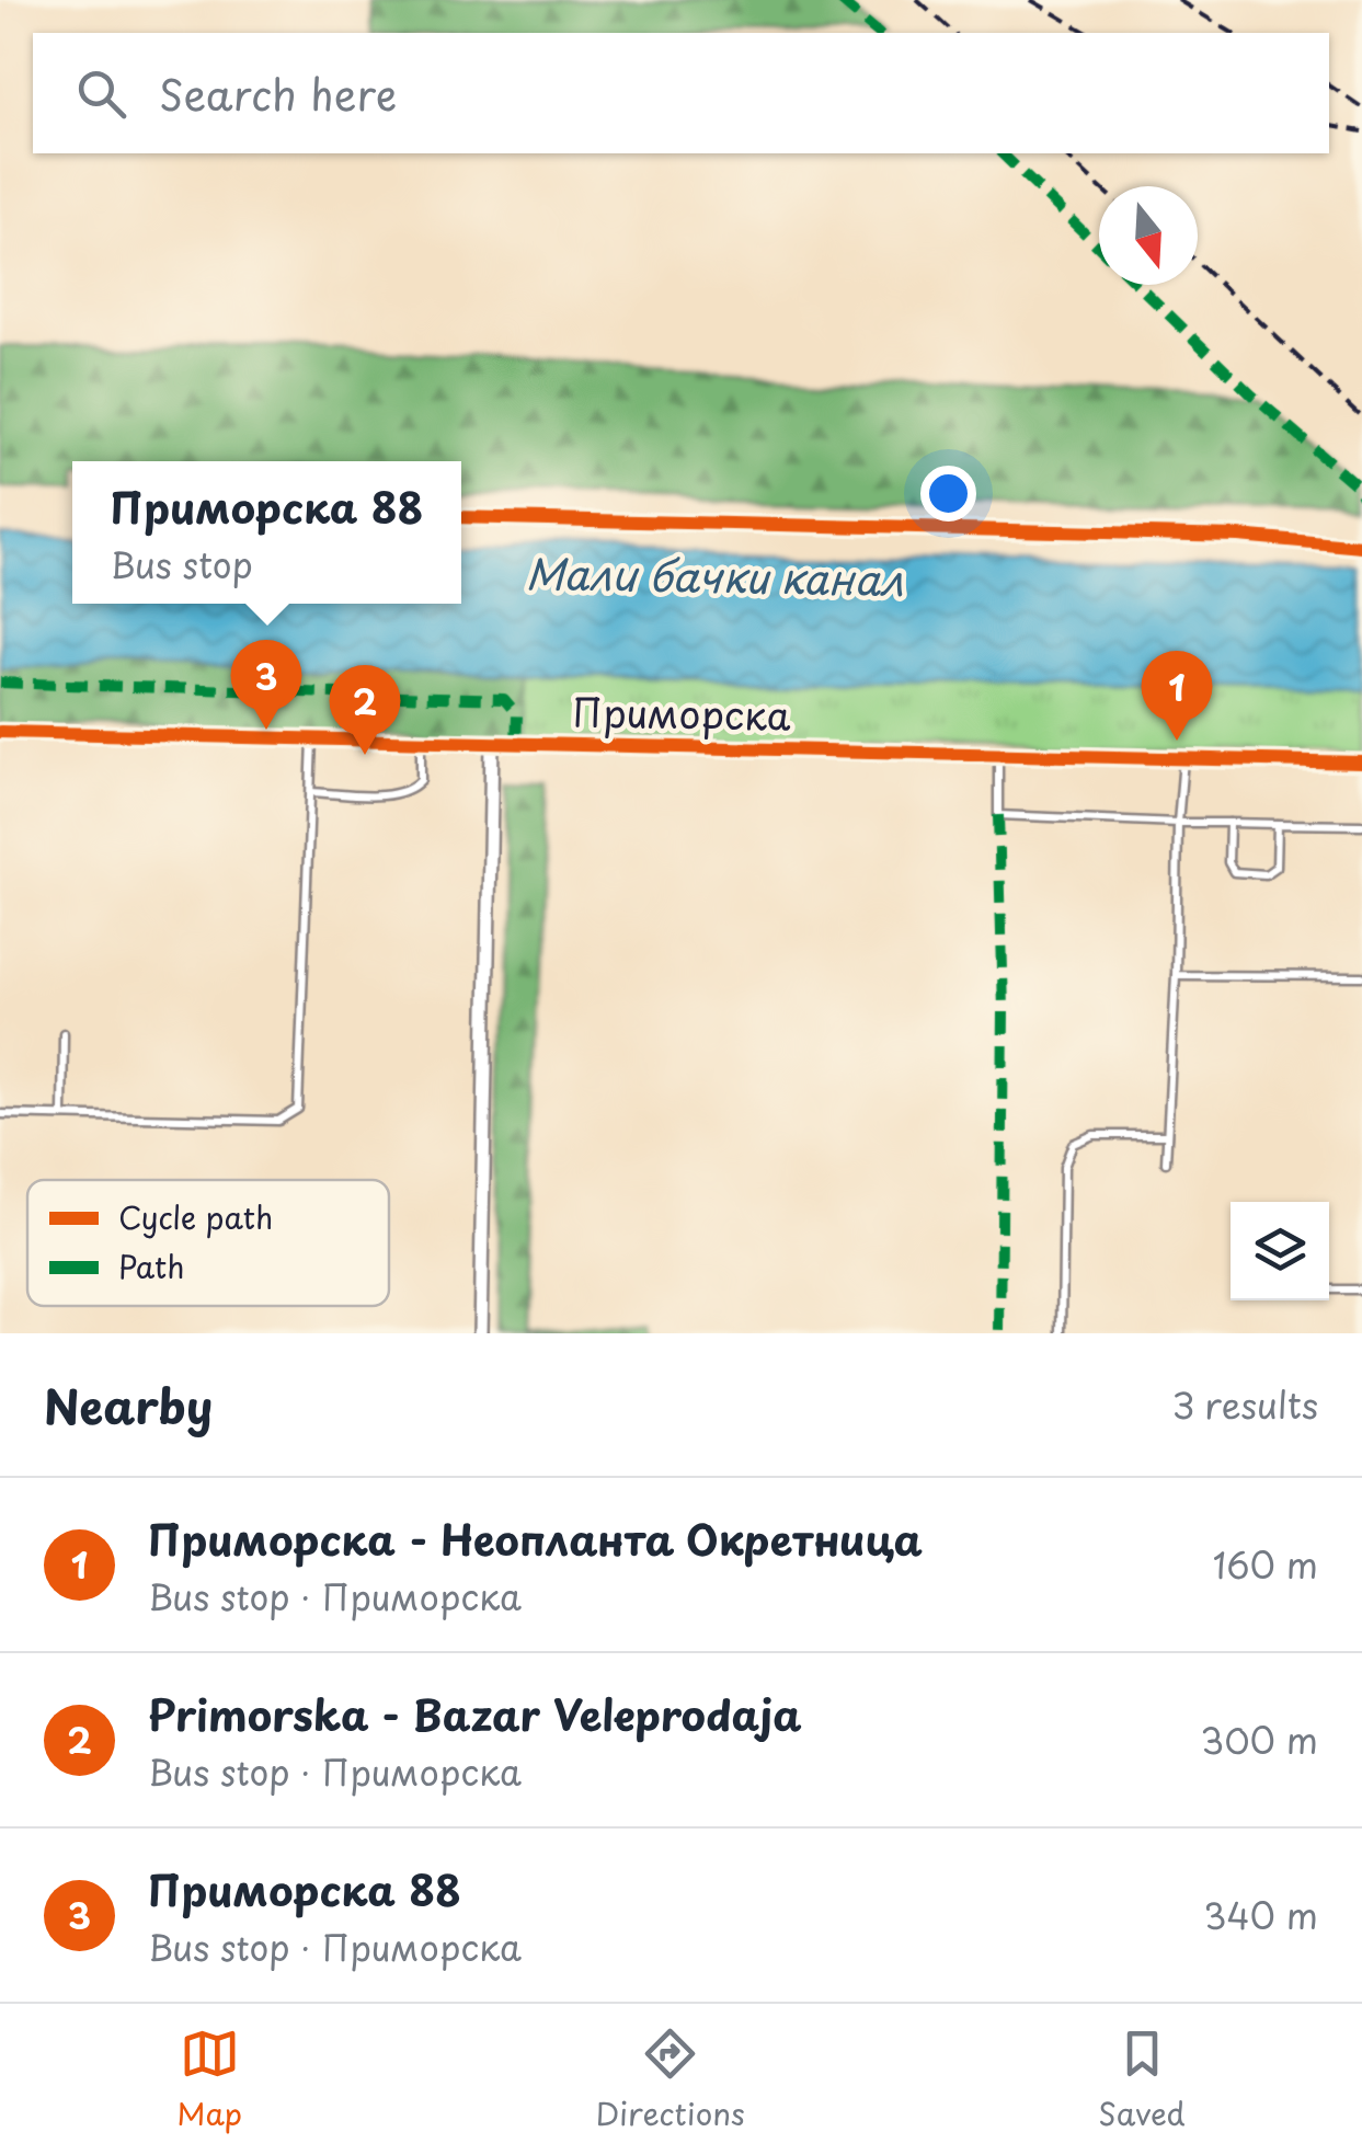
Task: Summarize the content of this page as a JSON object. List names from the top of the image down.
{
  "streets": {
    "street": ["Приморска"]
  },
  "water": ["Мали бачки канал"],
  "legend": ["Cycle path", "Path"],
  "north": "bottom",
  "page": {
    "search": "Search here",
    "popup": ["Приморска 88", "Bus stop"],
    "pins": ["3", "1", "2"],
    "heading": ["Nearby", "3 results"],
    "list": [
      {
        "mark": "1",
        "name": "Приморска - Неопланта Окретница",
        "note": "Bus stop · Приморска",
        "value": "160 m"
      },
      {
        "mark": "2",
        "name": "Primorska - Bazar Veleprodaja",
        "note": "Bus stop · Приморска",
        "value": "300 m"
      },
      {
        "mark": "3",
        "name": "Приморска 88",
        "note": "Bus stop · Приморска",
        "value": "340 m"
      }
    ],
    "nav": ["Map", "Directions", "Saved"]
  }
}
